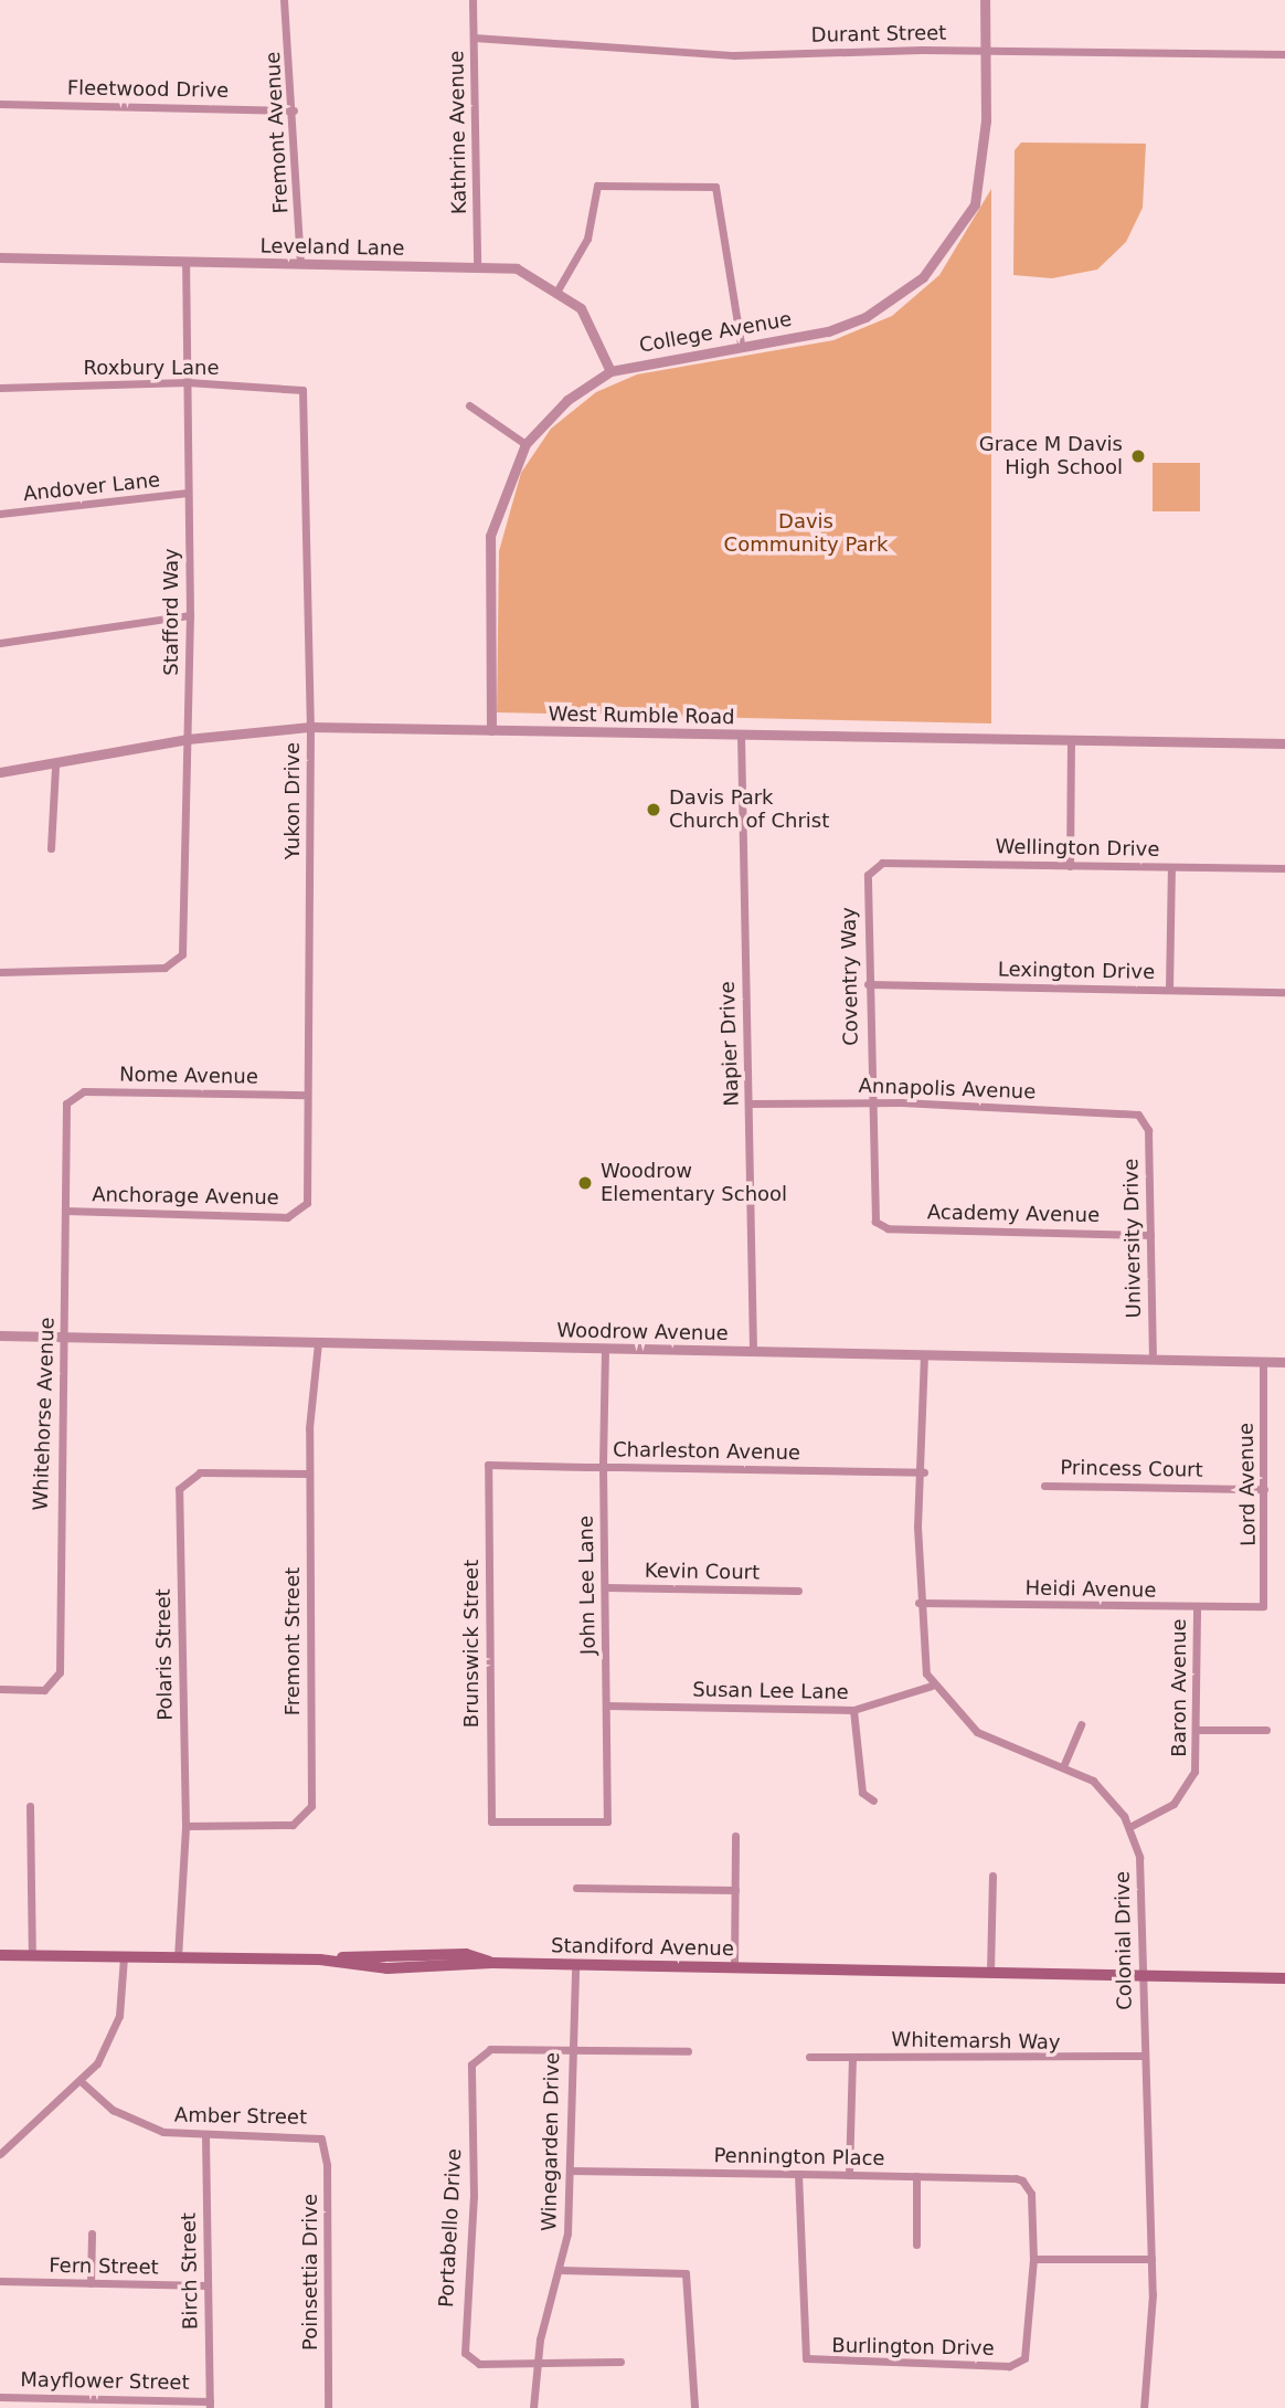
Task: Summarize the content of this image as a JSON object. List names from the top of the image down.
{
  "streets": {
    "main road": ["Standiford Avenue"],
    "street": [
      "Durant Street",
      "Fleetwood Drive",
      "Fremont Avenue",
      "Kathrine Avenue",
      "Leveland Lane",
      "College Avenue",
      "Roxbury Lane",
      "Andover Lane",
      "Stafford Way",
      "West Rumble Road",
      "Yukon Drive",
      "Wellington Drive",
      "Lexington Drive",
      "Coventry Way",
      "Napier Drive",
      "Nome Avenue",
      "Annapolis Avenue",
      "Anchorage Avenue",
      "Academy Avenue",
      "University Drive",
      "Woodrow Avenue",
      "Whitehorse Avenue",
      "Charleston Avenue",
      "Princess Court",
      "Lord Avenue",
      "Kevin Court",
      "John Lee Lane",
      "Heidi Avenue",
      "Fremont Street",
      "Brunswick Street",
      "Polaris Street",
      "Baron Avenue",
      "Susan Lee Lane",
      "Colonial Drive",
      "Whitemarsh Way",
      "Amber Street",
      "Winegarden Drive",
      "Pennington Place",
      "Portabello Drive",
      "Fern Street",
      "Birch Street",
      "Poinsettia Drive",
      "Burlington Drive",
      "Mayflower Street"
    ]
  },
  "crossings": [
    ["Durant Street", "Kathrine Avenue"],
    ["Durant Street", "College Avenue"],
    ["Fleetwood Drive", "Fremont Avenue"],
    ["Fremont Avenue", "Leveland Lane"],
    ["Kathrine Avenue", "Leveland Lane"],
    ["Leveland Lane", "College Avenue"],
    ["Leveland Lane", "Stafford Way"],
    ["College Avenue", "West Rumble Road"],
    ["Roxbury Lane", "Stafford Way"],
    ["Roxbury Lane", "Yukon Drive"],
    ["Andover Lane", "Stafford Way"],
    ["Stafford Way", "West Rumble Road"],
    ["West Rumble Road", "Yukon Drive"],
    ["West Rumble Road", "Napier Drive"],
    ["Yukon Drive", "Nome Avenue"],
    ["Yukon Drive", "Anchorage Avenue"],
    ["Wellington Drive", "Coventry Way"],
    ["Lexington Drive", "Coventry Way"],
    ["Coventry Way", "Annapolis Avenue"],
    ["Coventry Way", "Academy Avenue"],
    ["Napier Drive", "Annapolis Avenue"],
    ["Napier Drive", "Woodrow Avenue"],
    ["Nome Avenue", "Whitehorse Avenue"],
    ["Annapolis Avenue", "University Drive"],
    ["Anchorage Avenue", "Whitehorse Avenue"],
    ["Academy Avenue", "University Drive"],
    ["University Drive", "Woodrow Avenue"],
    ["Woodrow Avenue", "Whitehorse Avenue"],
    ["Woodrow Avenue", "Lord Avenue"],
    ["Woodrow Avenue", "John Lee Lane"],
    ["Woodrow Avenue", "Fremont Street"],
    ["Woodrow Avenue", "Colonial Drive"],
    ["Charleston Avenue", "John Lee Lane"],
    ["Charleston Avenue", "Brunswick Street"],
    ["Charleston Avenue", "Colonial Drive"],
    ["Princess Court", "Lord Avenue"],
    ["Lord Avenue", "Heidi Avenue"],
    ["Kevin Court", "John Lee Lane"],
    ["John Lee Lane", "Brunswick Street"],
    ["John Lee Lane", "Susan Lee Lane"],
    ["Heidi Avenue", "Baron Avenue"],
    ["Heidi Avenue", "Colonial Drive"],
    ["Fremont Street", "Polaris Street"],
    ["Polaris Street", "Standiford Avenue"],
    ["Baron Avenue", "Colonial Drive"],
    ["Susan Lee Lane", "Colonial Drive"],
    ["Colonial Drive", "Standiford Avenue"],
    ["Colonial Drive", "Whitemarsh Way"],
    ["Standiford Avenue", "Winegarden Drive"],
    ["Amber Street", "Birch Street"],
    ["Amber Street", "Poinsettia Drive"],
    ["Winegarden Drive", "Pennington Place"],
    ["Winegarden Drive", "Portabello Drive"],
    ["Pennington Place", "Burlington Drive"],
    ["Fern Street", "Birch Street"],
    ["Birch Street", "Mayflower Street"]
  ],
  "parks": ["Davis Community Park"],
  "places": ["Grace M Davis High School", "Davis Park Church of Christ", "Woodrow Elementary School"]
}
